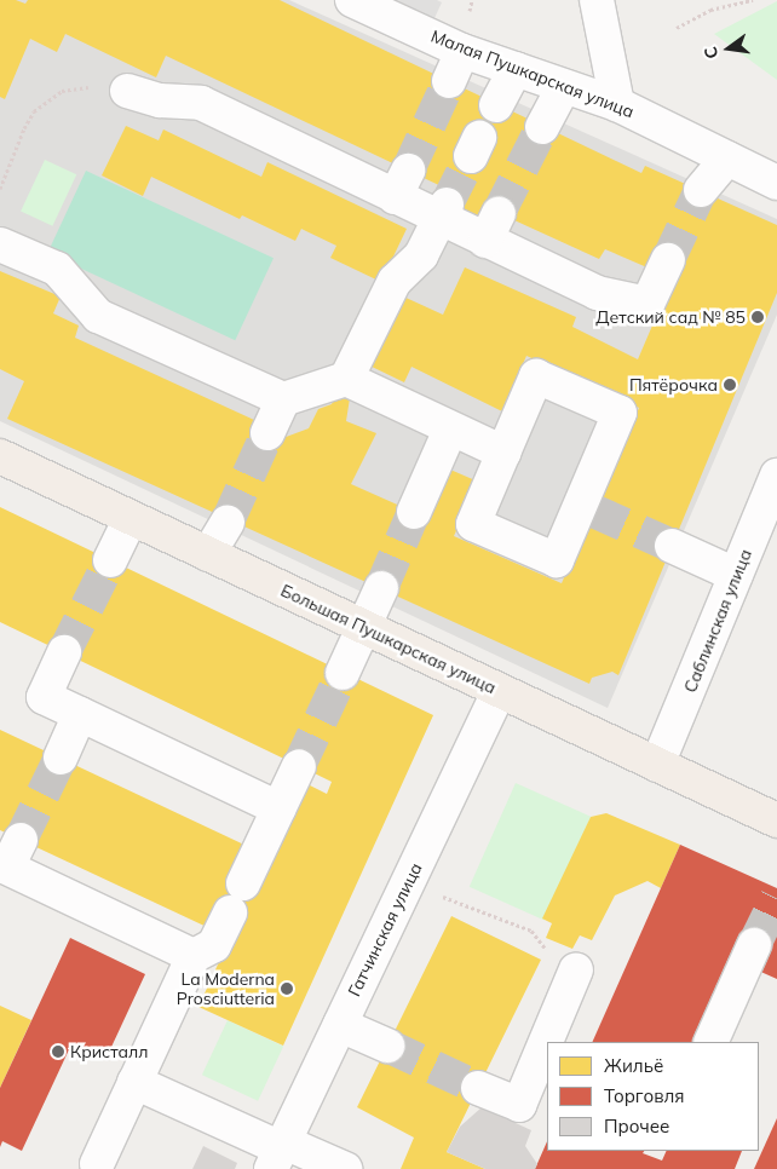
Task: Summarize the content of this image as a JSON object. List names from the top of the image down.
{
  "streets": {
    "main road": ["Большая Пушкарская улица"],
    "street": ["Малая Пушкарская улица", "Саблинская улица", "Гатчинская улица"]
  },
  "crossings": [
    ["Саблинская улица", "Большая Пушкарская улица"],
    ["Большая Пушкарская улица", "Гатчинская улица"]
  ],
  "places": [
    "Детский сад № 85",
    "Пятёрочка",
    "La Moderna Prosciutteria",
    "Кристалл"
  ],
  "legend": ["Жильё", "Торговля", "Прочее"],
  "north": "left"
}
